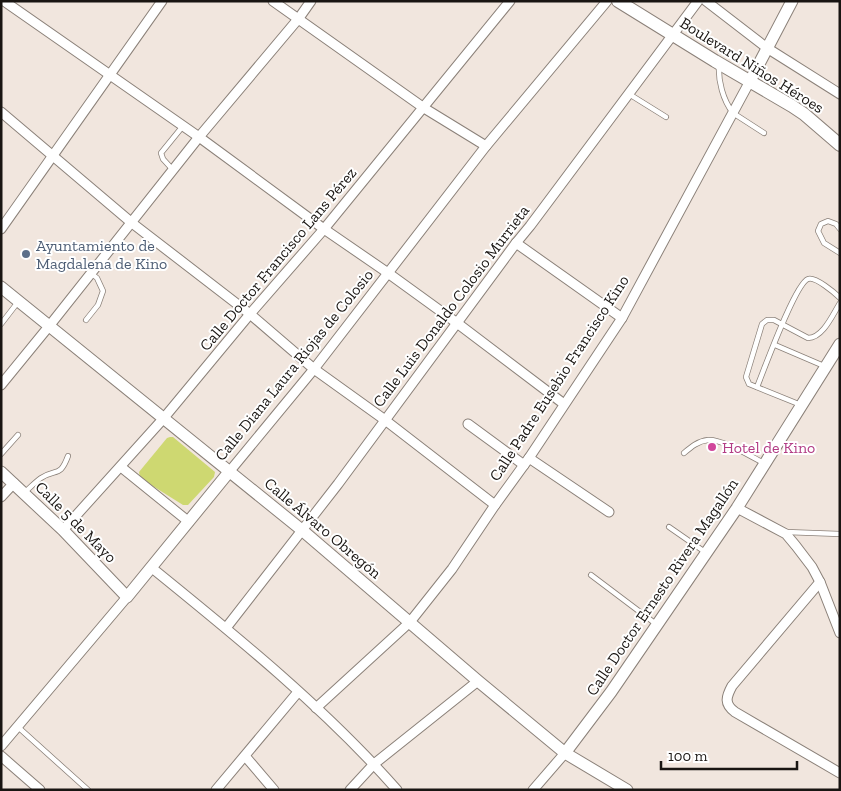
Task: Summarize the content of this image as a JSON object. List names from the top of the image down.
{
  "streets": {
    "main road": ["Boulevard Niños Héroes"],
    "street": [
      "Calle Doctor Francisco Lans Pérez",
      "Calle Luis Donaldo Colosio Murrieta",
      "Calle Diana Laura Riojas de Colosio",
      "Calle Padre Eusebio Francisco Kino",
      "Calle 5 de Mayo",
      "Calle Álvaro Obregón",
      "Calle Doctor Ernesto Rivera Magallón"
    ]
  },
  "crossings": [
    ["Boulevard Niños Héroes", "Calle Luis Donaldo Colosio Murrieta"],
    ["Boulevard Niños Héroes", "Calle Padre Eusebio Francisco Kino"],
    ["Calle Doctor Francisco Lans Pérez", "Calle 5 de Mayo"],
    ["Calle Doctor Francisco Lans Pérez", "Calle Álvaro Obregón"],
    ["Calle Luis Donaldo Colosio Murrieta", "Calle Álvaro Obregón"],
    ["Calle Diana Laura Riojas de Colosio", "Calle 5 de Mayo"],
    ["Calle Diana Laura Riojas de Colosio", "Calle Álvaro Obregón"],
    ["Calle Padre Eusebio Francisco Kino", "Calle Álvaro Obregón"],
    ["Calle Álvaro Obregón", "Calle Doctor Ernesto Rivera Magallón"]
  ],
  "places": ["Ayuntamiento de Magdalena de Kino", "Hotel de Kino"],
  "scale_bar": "100 m"
}
